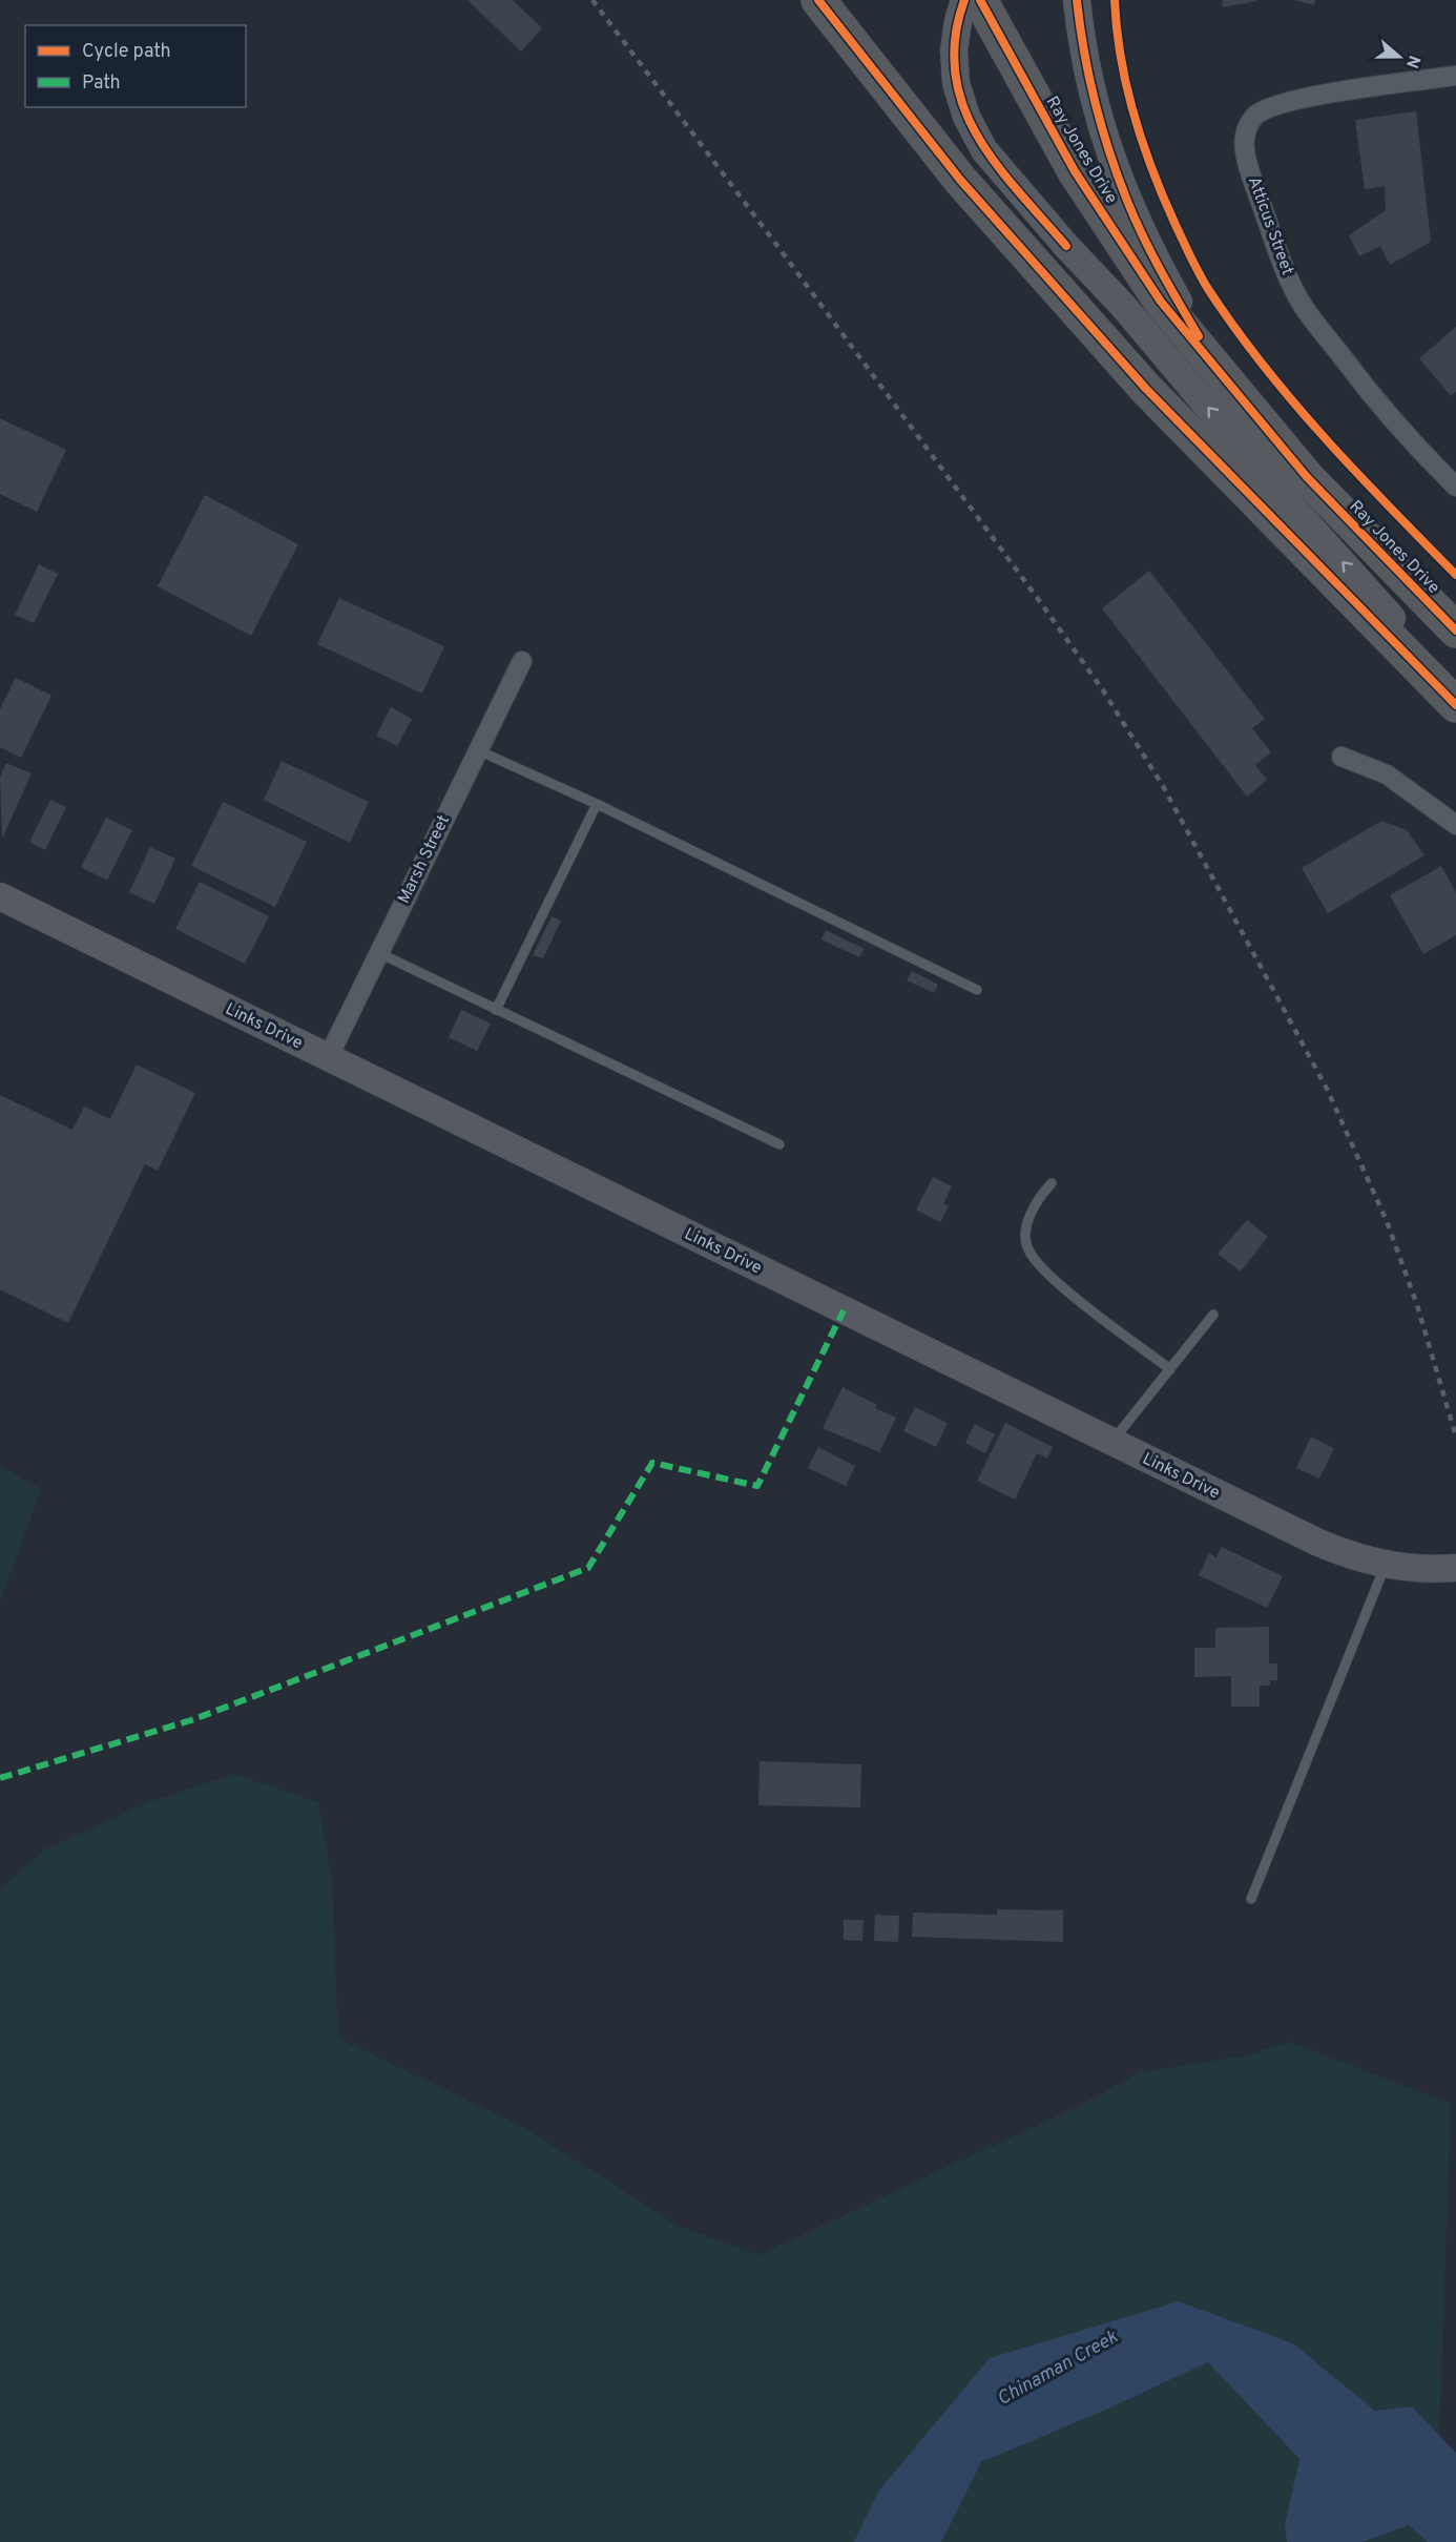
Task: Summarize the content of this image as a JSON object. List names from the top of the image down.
{
  "streets": {
    "highway": ["Ray Jones Drive"],
    "street": ["Atticus Street", "Marsh Street", "Links Drive"]
  },
  "crossings": [
    ["Marsh Street", "Links Drive"]
  ],
  "water": ["Chinaman Creek"],
  "legend": ["Cycle path", "Path"],
  "north": "right"
}
